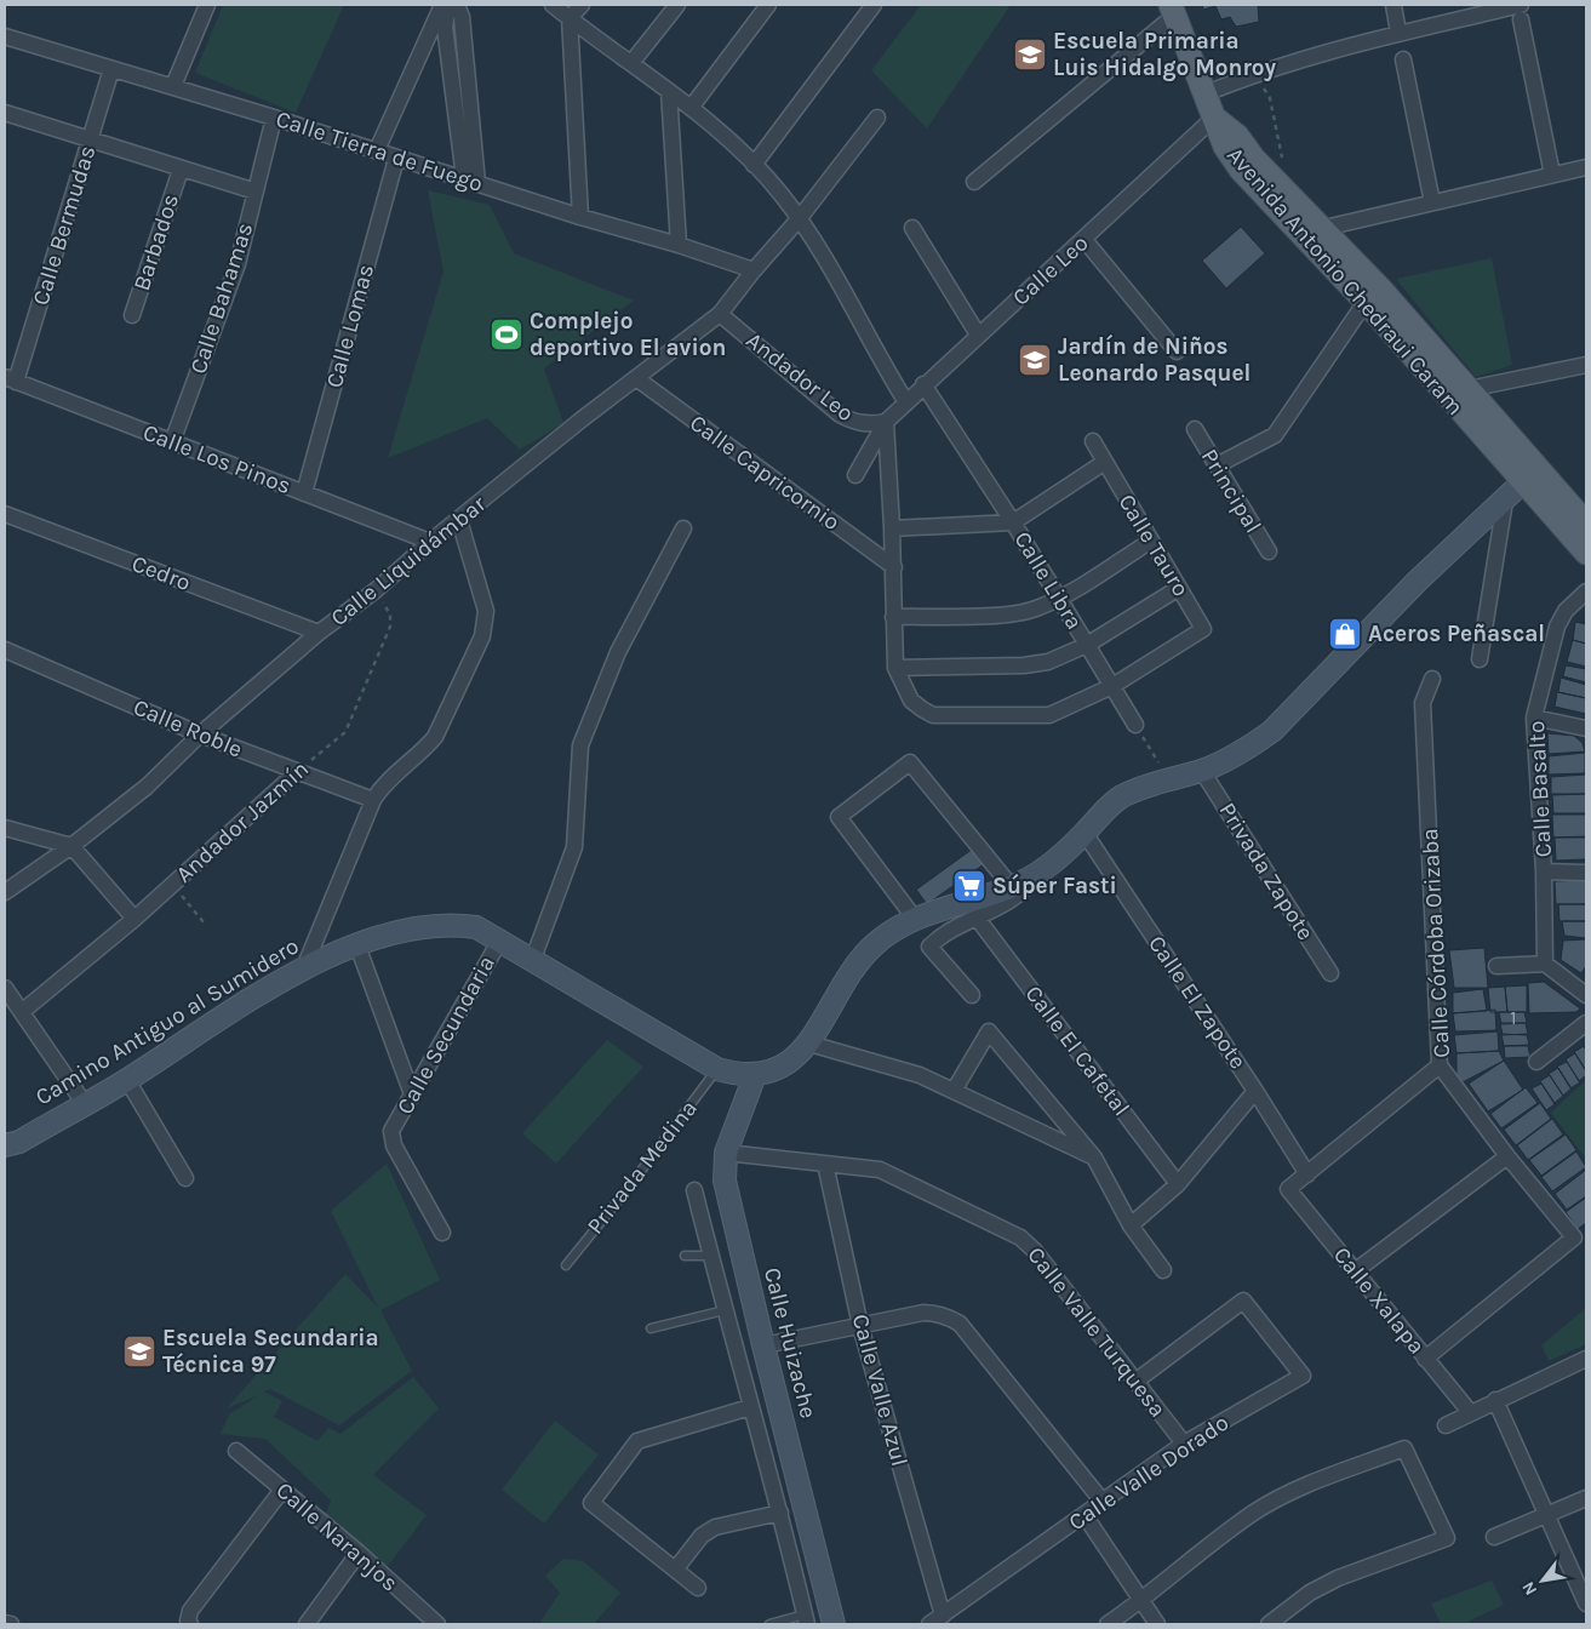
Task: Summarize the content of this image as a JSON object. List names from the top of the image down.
{
  "streets": {
    "main road": ["Avenida Antonio Chedraui Caram", "Camino Antiguo al Sumidero", "Calle Huizache"],
    "street": [
      "Calle Tierra de Fuego",
      "Calle Bermudas",
      "Barbados",
      "Calle Leo",
      "Calle Bahamas",
      "Calle Lomas",
      "Andador Leo",
      "Calle Los Pinos",
      "Calle Capricornio",
      "Principal",
      "Calle Tauro",
      "Calle Liquidámbar",
      "Cedro",
      "Calle Libra",
      "Calle Roble",
      "Calle Basalto",
      "Andador Jazmín",
      "Privada Zapote",
      "Calle Córdoba Orizaba",
      "Calle El Zapote",
      "Calle Secundaria",
      "Calle El Cafetal",
      "Calle Xalapa",
      "Calle Valle Turquesa",
      "Calle Valle Azul",
      "Calle Valle Dorado",
      "Calle Naranjos"
    ],
    "lane": ["Privada Medina"]
  },
  "crossings": [
    ["Calle Tierra de Fuego", "Calle Bermudas"],
    ["Calle Tierra de Fuego", "Calle Bahamas"],
    ["Calle Tierra de Fuego", "Calle Lomas"],
    ["Calle Tierra de Fuego", "Calle Liquidámbar"],
    ["Calle Bermudas", "Calle Los Pinos"],
    ["Calle Leo", "Avenida Antonio Chedraui Caram"],
    ["Calle Leo", "Andador Leo"],
    ["Calle Leo", "Calle Libra"],
    ["Avenida Antonio Chedraui Caram", "Camino Antiguo al Sumidero"],
    ["Calle Bahamas", "Calle Los Pinos"],
    ["Calle Lomas", "Calle Los Pinos"],
    ["Andador Leo", "Calle Liquidámbar"],
    ["Calle Los Pinos", "Calle Liquidámbar"],
    ["Calle Capricornio", "Calle Liquidámbar"],
    ["Calle Tauro", "Calle Libra"],
    ["Calle Liquidámbar", "Cedro"],
    ["Calle Liquidámbar", "Calle Roble"],
    ["Calle Liquidámbar", "Andador Jazmín"],
    ["Calle Roble", "Andador Jazmín"],
    ["Privada Zapote", "Camino Antiguo al Sumidero"],
    ["Calle Córdoba Orizaba", "Calle Xalapa"],
    ["Calle El Zapote", "Camino Antiguo al Sumidero"],
    ["Calle El Zapote", "Calle Xalapa"],
    ["Camino Antiguo al Sumidero", "Calle Secundaria"],
    ["Camino Antiguo al Sumidero", "Privada Medina"],
    ["Camino Antiguo al Sumidero", "Calle Huizache"],
    ["Calle Valle Turquesa", "Calle Huizache"],
    ["Calle Valle Turquesa", "Calle Valle Azul"],
    ["Calle Valle Turquesa", "Calle Valle Dorado"],
    ["Calle Valle Azul", "Calle Valle Dorado"]
  ],
  "places": {
    "school or university": ["Escuela Primaria Luis Hidalgo Monroy", "Jardín de Niños Leonardo Pasquel", "Escuela Secundaria Técnica 97"],
    "sports": ["Complejo deportivo El avion"],
    "shop": ["Aceros Peñascal"],
    "supermarket": ["Súper Fasti"]
  },
  "house_numbers": ["1"],
  "north": "bottom left"
}
